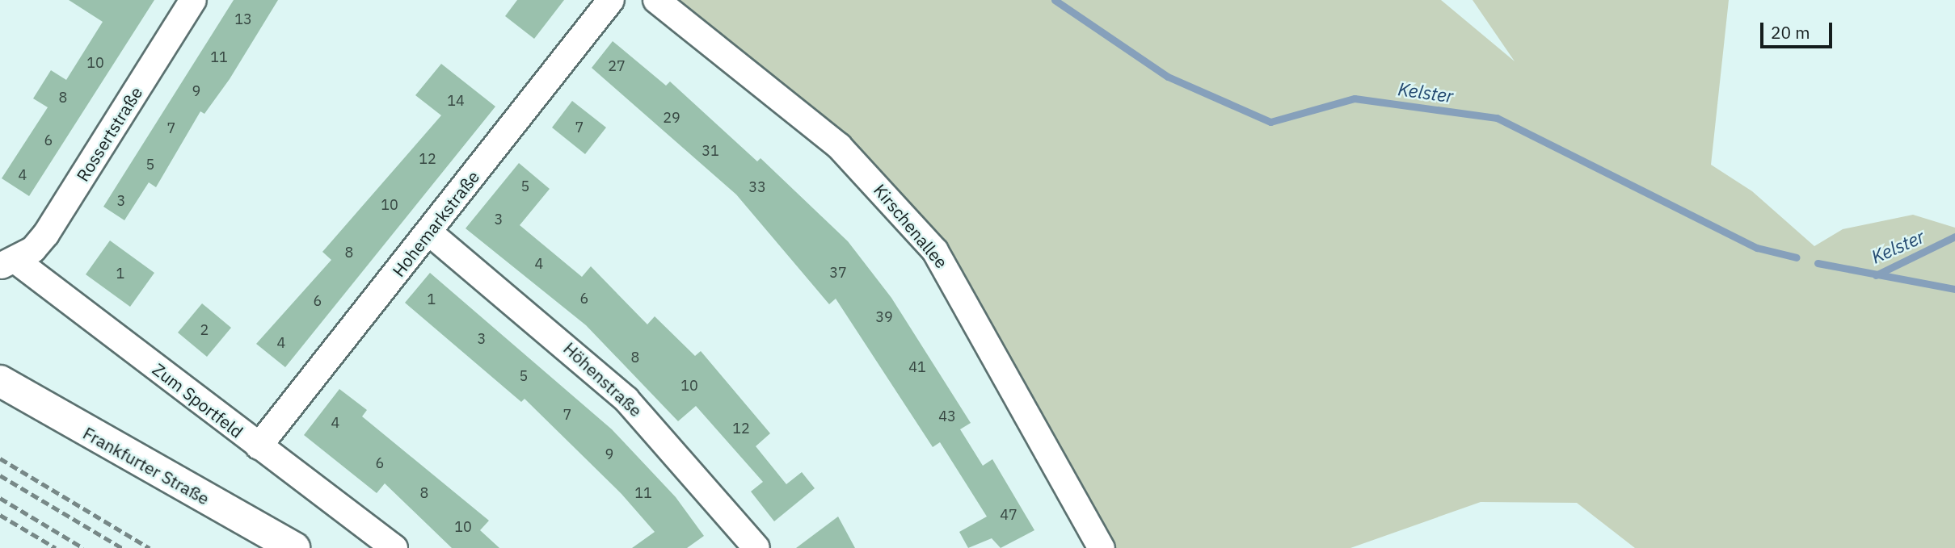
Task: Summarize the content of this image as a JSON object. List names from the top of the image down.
{
  "streets": {
    "street": [
      "Rossertstraße",
      "Hohemarkstraße",
      "Kirschenallee",
      "Höhenstraße",
      "Zum Sportfeld",
      "Frankfurter Straße"
    ]
  },
  "crossings": [
    ["Rossertstraße", "Zum Sportfeld"],
    ["Hohemarkstraße", "Höhenstraße"],
    ["Hohemarkstraße", "Zum Sportfeld"]
  ],
  "water": ["Kelster"],
  "house_numbers": [
    "13",
    "11",
    "10",
    "27",
    "9",
    "8",
    "14",
    "29",
    "7",
    "7",
    "6",
    "31",
    "12",
    "5",
    "4",
    "5",
    "33",
    "3",
    "10",
    "3",
    "8",
    "4",
    "37",
    "1",
    "6",
    "1",
    "6",
    "39",
    "2",
    "3",
    "4",
    "8",
    "41",
    "5",
    "10",
    "7",
    "43",
    "4",
    "12",
    "9",
    "6",
    "8",
    "11",
    "47",
    "10"
  ],
  "scale_bar": "20 m"
}
